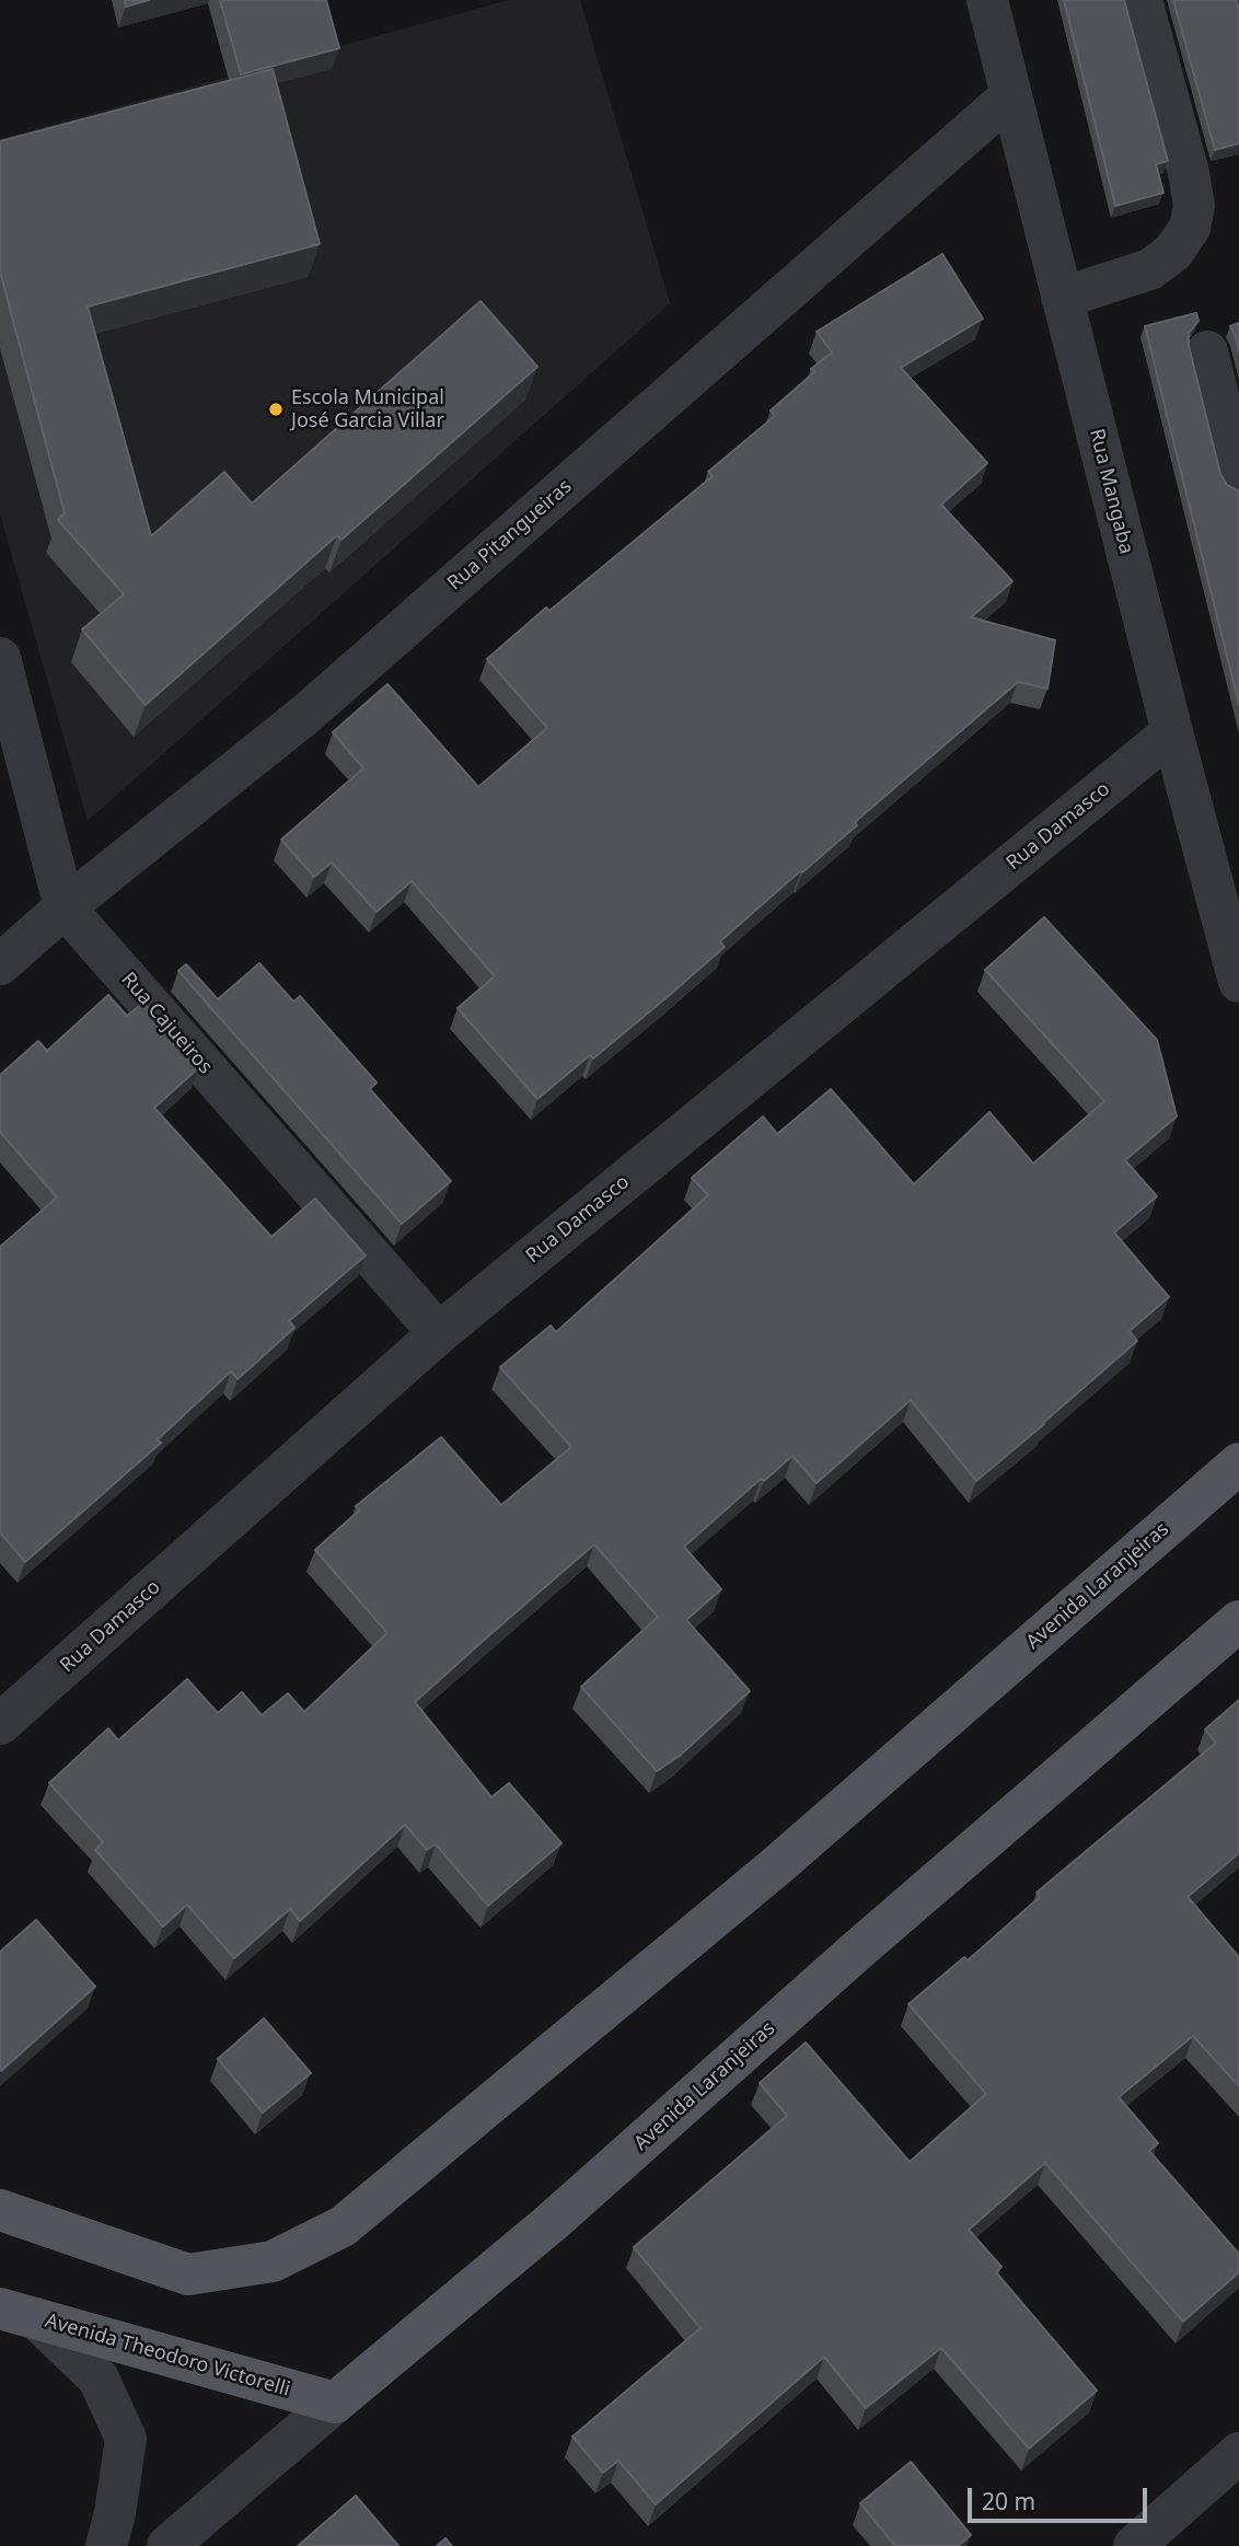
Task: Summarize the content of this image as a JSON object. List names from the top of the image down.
{
  "streets": {
    "main road": ["Avenida Laranjeiras", "Avenida Theodoro Victorelli"],
    "street": [
      "Rua Mangaba",
      "Rua Pitangueiras",
      "Rua Damasco",
      "Rua Cajueiros"
    ]
  },
  "crossings": [
    ["Rua Mangaba", "Rua Pitangueiras"],
    ["Rua Mangaba", "Rua Damasco"],
    ["Rua Pitangueiras", "Rua Cajueiros"],
    ["Rua Damasco", "Rua Cajueiros"],
    ["Avenida Laranjeiras", "Avenida Theodoro Victorelli"]
  ],
  "places": ["Escola Municipal José Garcia Villar"],
  "scale_bar": "20 m"
}
